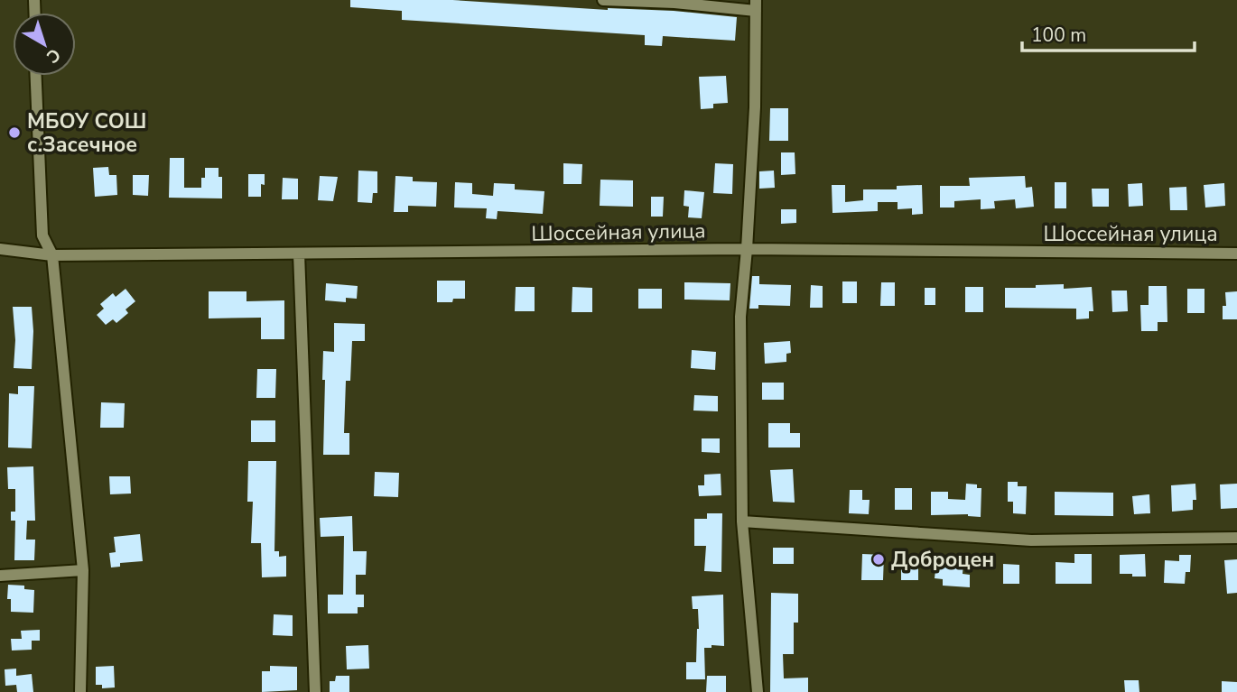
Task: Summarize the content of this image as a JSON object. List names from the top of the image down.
{
  "streets": {
    "street": ["Шоссейная улица"]
  },
  "places": ["МБОУ СОШ с.Засечное", "Доброцен"],
  "scale_bar": "100 m",
  "north": "bottom right"
}
